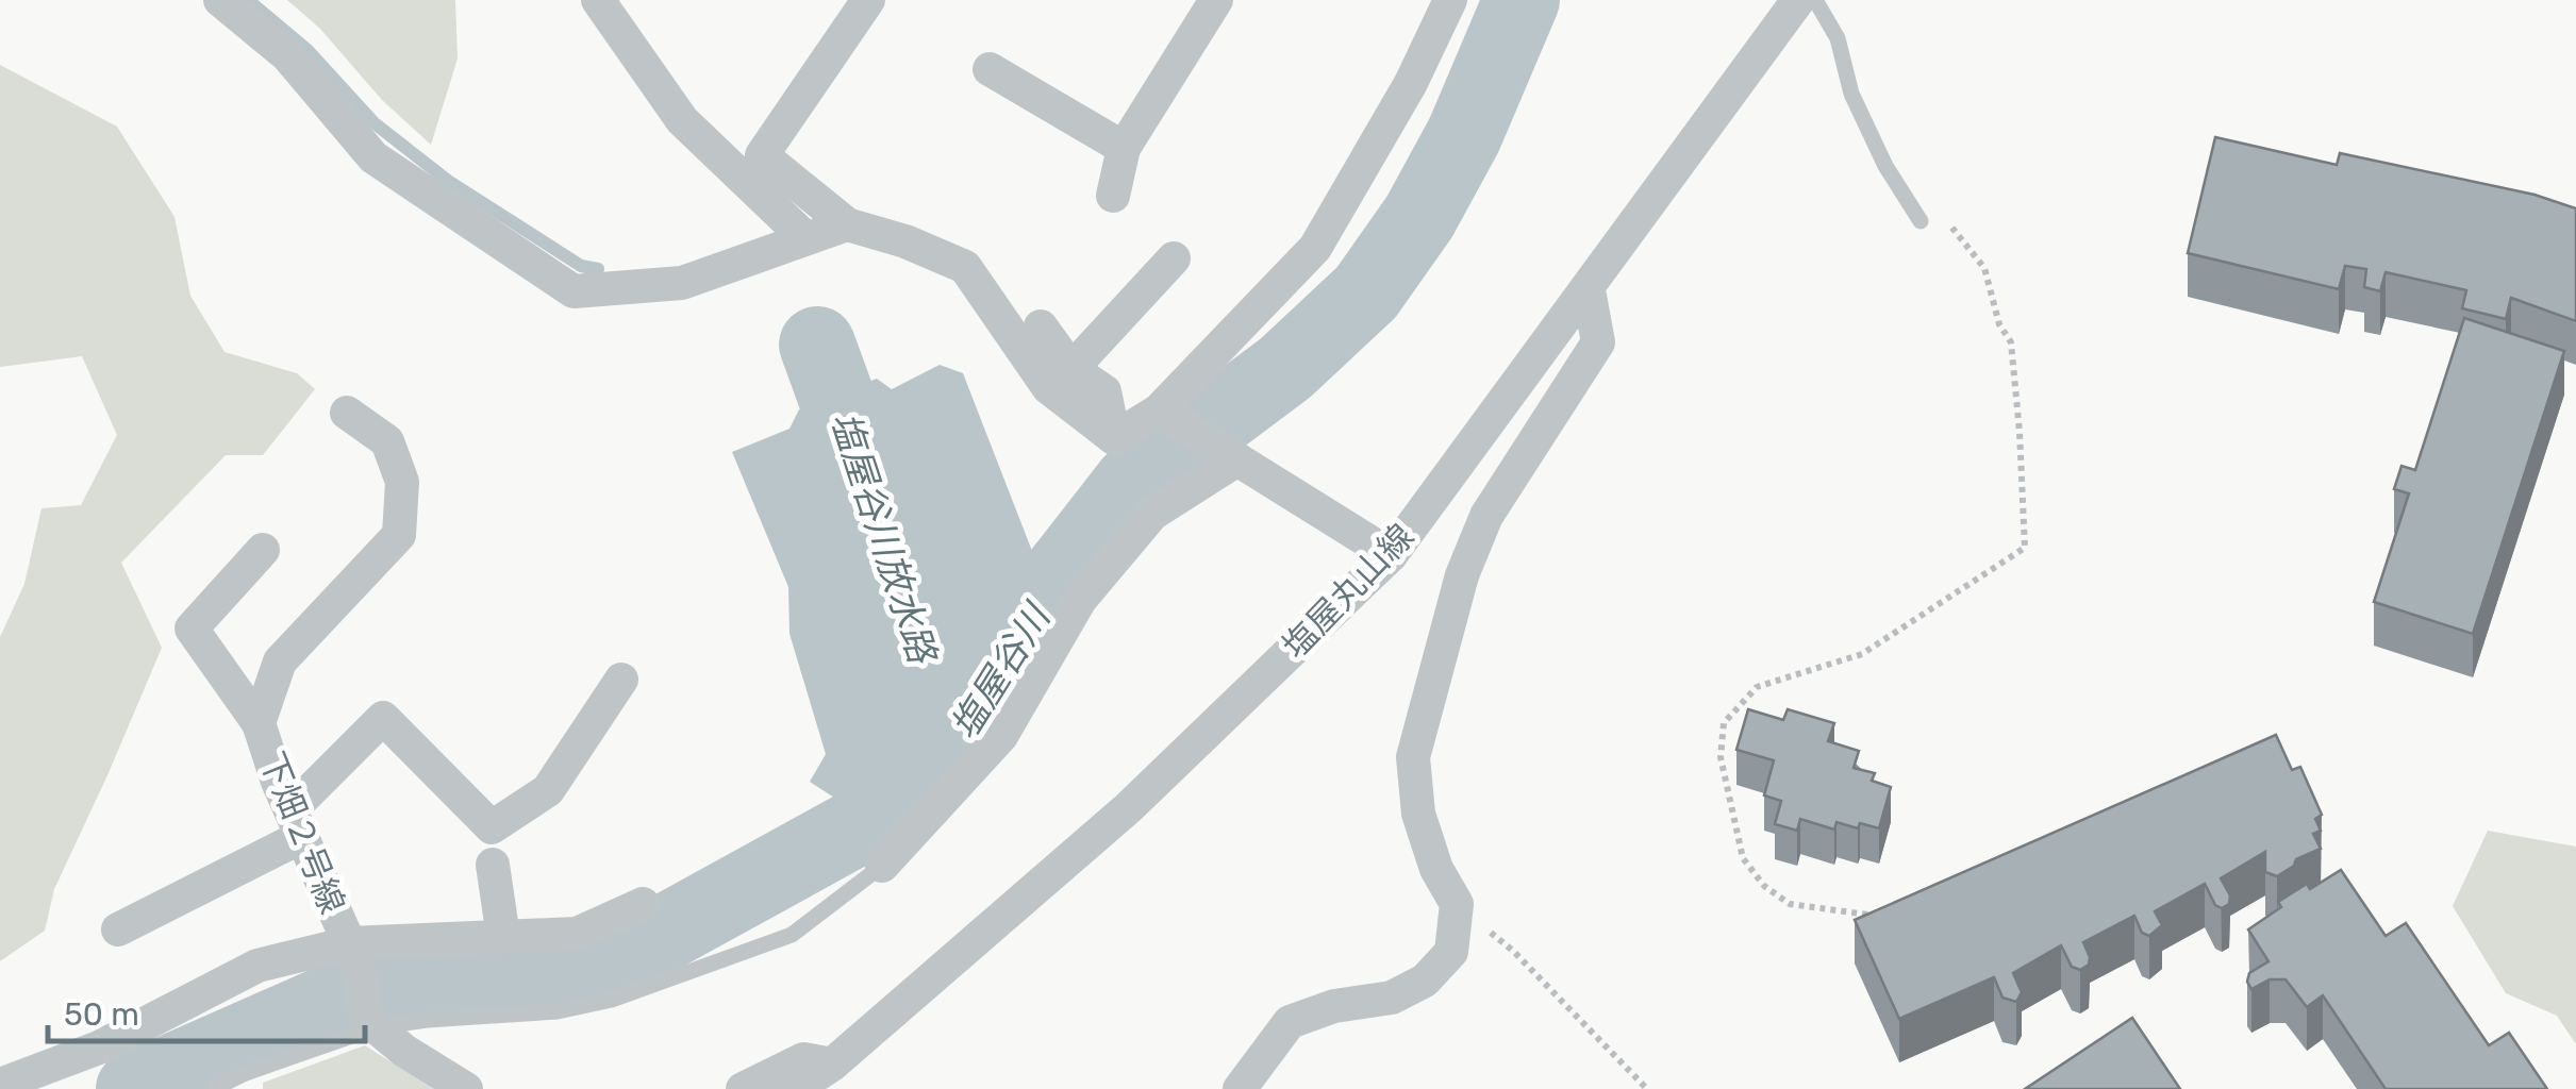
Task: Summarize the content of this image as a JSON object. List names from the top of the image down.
{
  "streets": {
    "street": ["塩屋丸山線", "下畑２号線"]
  },
  "water": ["塩屋谷川放水路", "塩屋谷川"],
  "scale_bar": "50 m"
}
